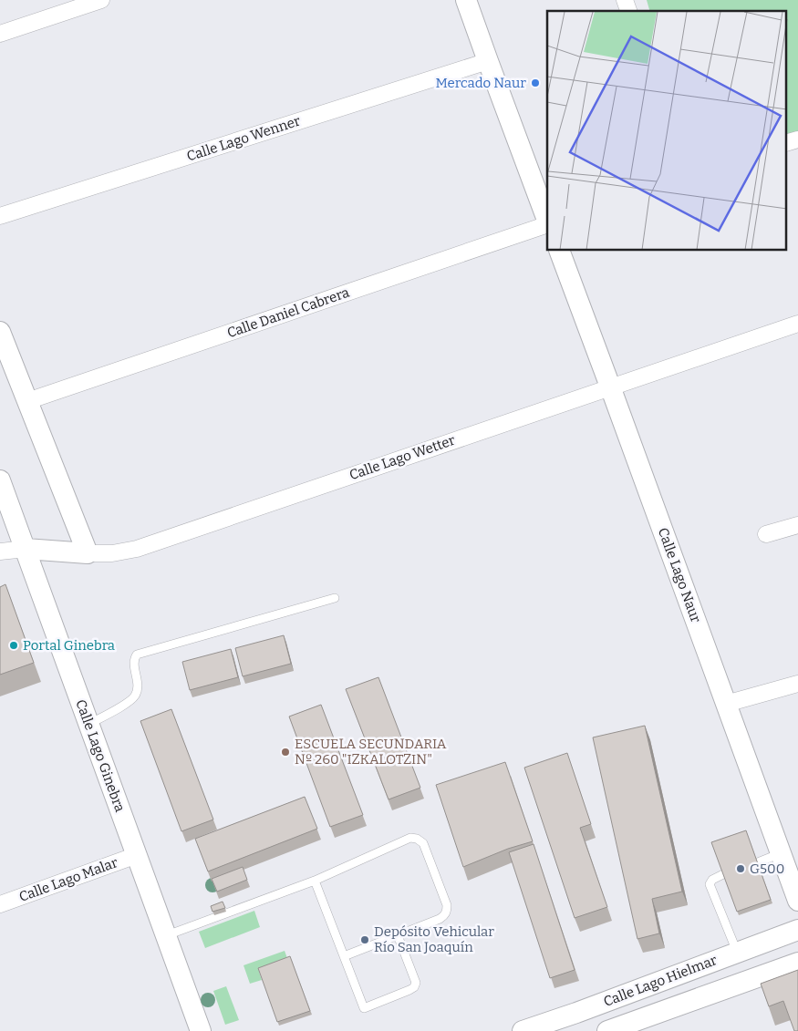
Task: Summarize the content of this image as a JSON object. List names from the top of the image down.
{
  "streets": {
    "street": [
      "Calle Lago Wenner",
      "Calle Daniel Cabrera",
      "Calle Lago Wetter",
      "Calle Lago Naur",
      "Calle Lago Ginebra",
      "Calle Lago Malar",
      "Calle Lago Hielmar"
    ]
  },
  "crossings": [
    ["Calle Lago Wetter", "Calle Lago Naur"],
    ["Calle Lago Wetter", "Calle Lago Ginebra"],
    ["Calle Lago Ginebra", "Calle Lago Malar"]
  ],
  "places": [
    "Mercado Naur",
    "Portal Ginebra",
    "ESCUELA SECUNDARIA Nº 260 \"IZKALOTZIN\"",
    "G500",
    "Depósito Vehicular Río San Joaquín"
  ]
}
